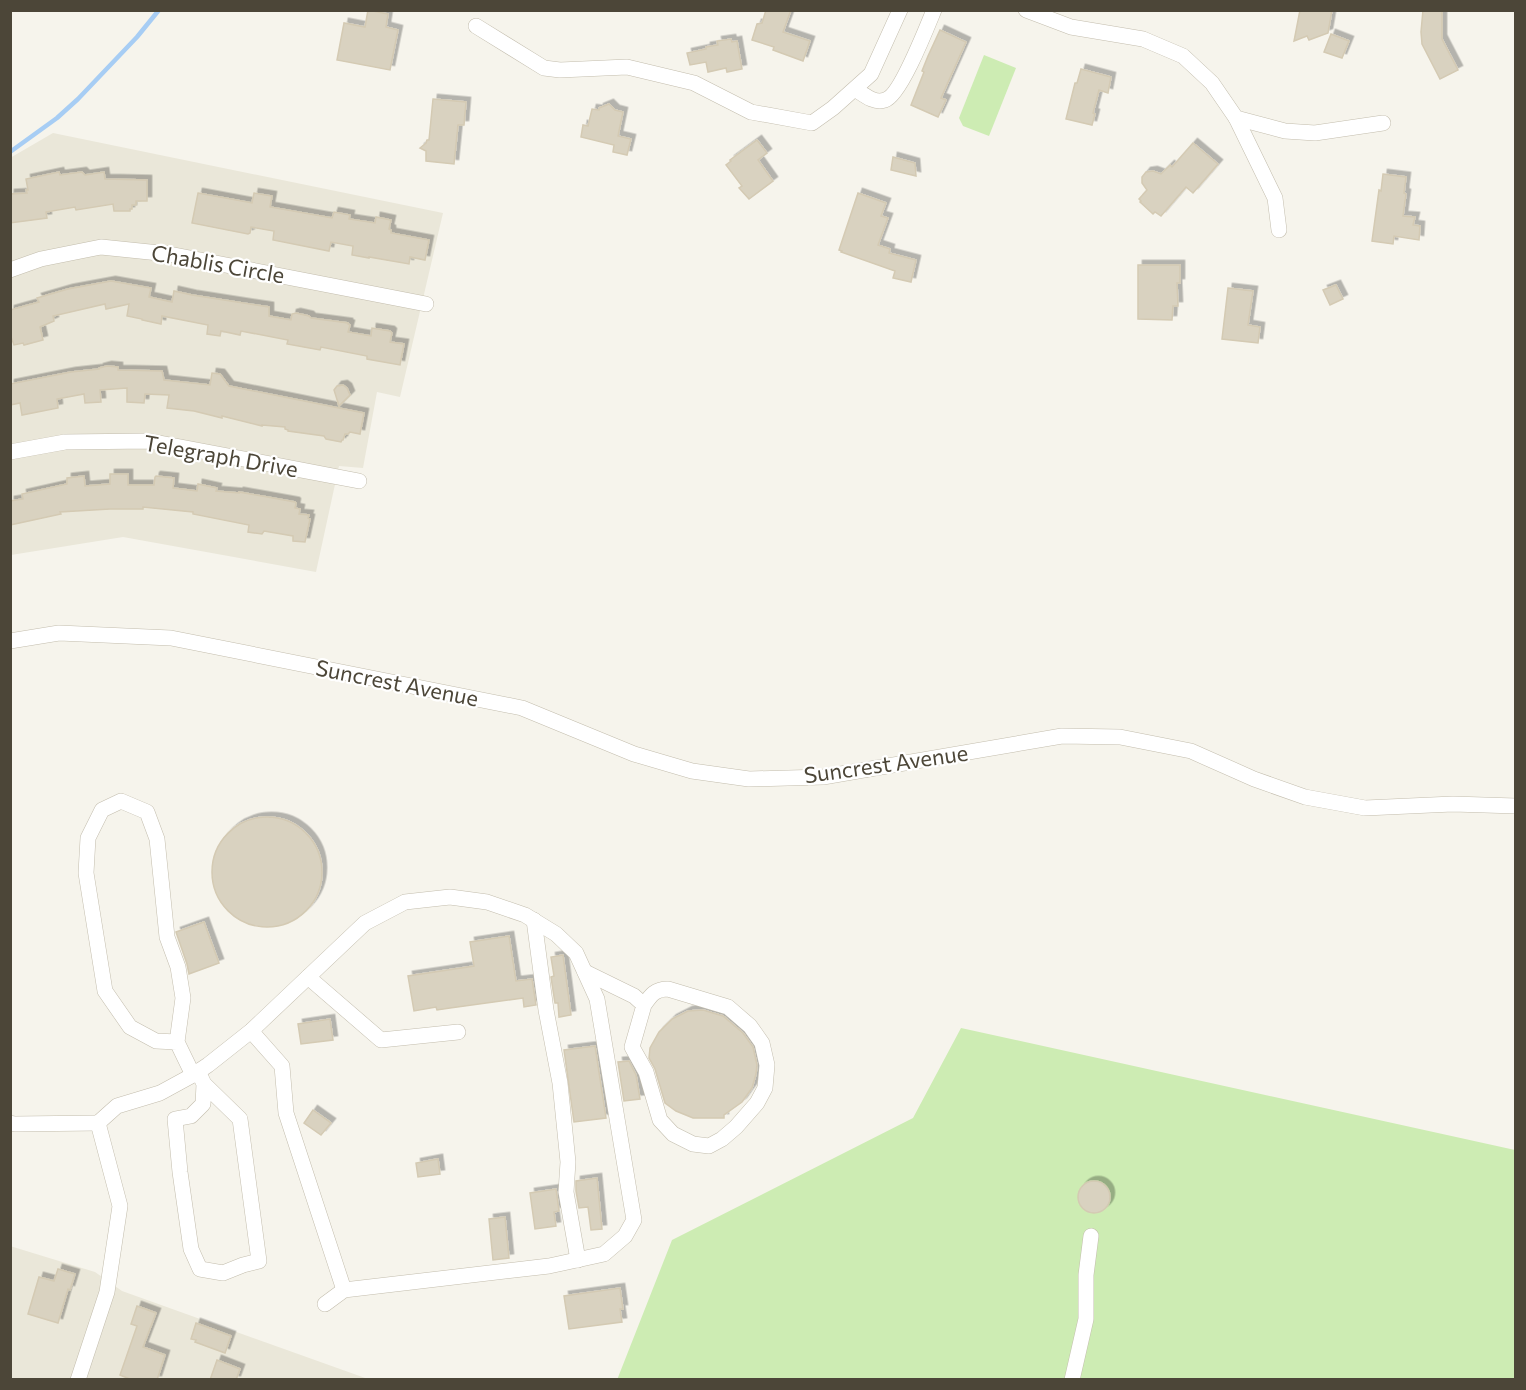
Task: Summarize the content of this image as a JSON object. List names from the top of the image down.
{
  "streets": {
    "street": ["Chablis Circle", "Telegraph Drive", "Suncrest Avenue"]
  }
}
